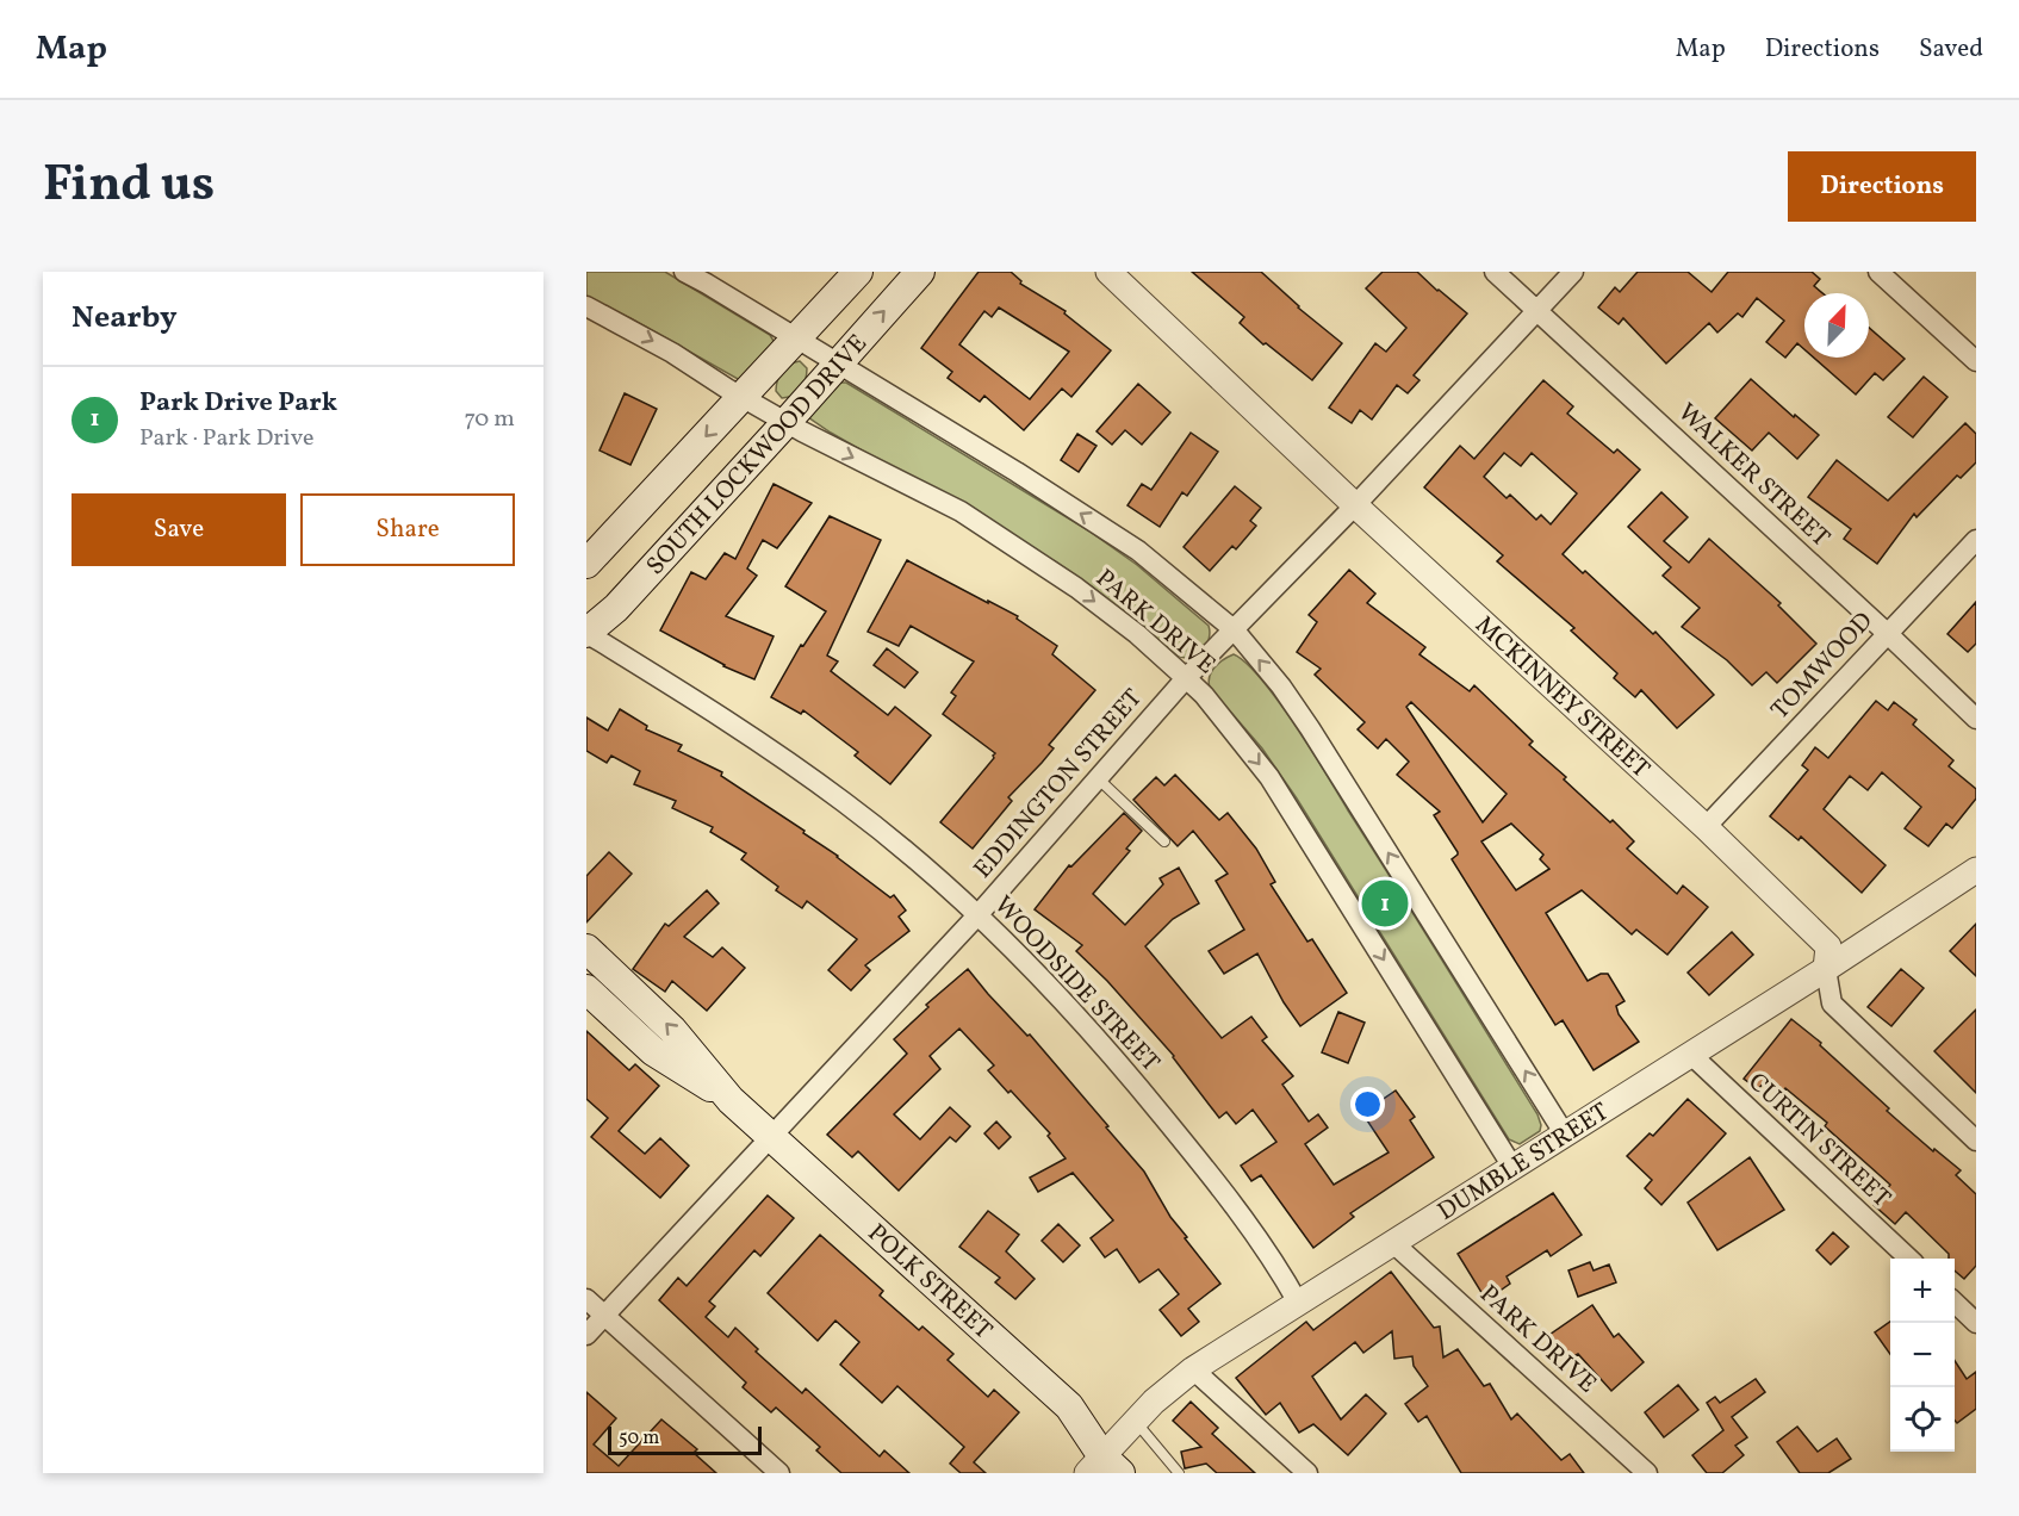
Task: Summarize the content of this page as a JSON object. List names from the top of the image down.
{
  "streets": {
    "main road": ["SOUTH LOCKWOOD DRIVE", "POLK STREET"],
    "street": [
      "WALKER STREET",
      "PARK DRIVE",
      "TOMWOOD",
      "MCKINNEY STREET",
      "EDDINGTON STREET",
      "WOODSIDE STREET",
      "CURTIN STREET",
      "DUMBLE STREET"
    ]
  },
  "crossings": [
    ["SOUTH LOCKWOOD DRIVE", "PARK DRIVE"],
    ["SOUTH LOCKWOOD DRIVE", "WOODSIDE STREET"],
    ["WALKER STREET", "TOMWOOD"],
    ["WALKER STREET", "EDDINGTON STREET"],
    ["PARK DRIVE", "EDDINGTON STREET"],
    ["PARK DRIVE", "DUMBLE STREET"],
    ["TOMWOOD", "MCKINNEY STREET"],
    ["MCKINNEY STREET", "EDDINGTON STREET"],
    ["MCKINNEY STREET", "DUMBLE STREET"],
    ["EDDINGTON STREET", "WOODSIDE STREET"],
    ["EDDINGTON STREET", "POLK STREET"],
    ["WOODSIDE STREET", "DUMBLE STREET"],
    ["CURTIN STREET", "DUMBLE STREET"],
    ["DUMBLE STREET", "POLK STREET"]
  ],
  "scale_bar": "50 m",
  "north": "top right",
  "page": {
    "header": "Map",
    "nav": ["Map", "Directions", "Saved"],
    "title": "Find us",
    "buttons": [
      "Directions",
      ["Save", "Share"]
    ],
    "heading": "Nearby",
    "list": [
      {
        "mark": "1",
        "name": "Park Drive Park",
        "note": "Park · Park Drive",
        "value": "70 m"
      }
    ],
    "pins": "1",
    "map_buttons": ["+", "−"],
    "scale": "50 m"
  }
}
